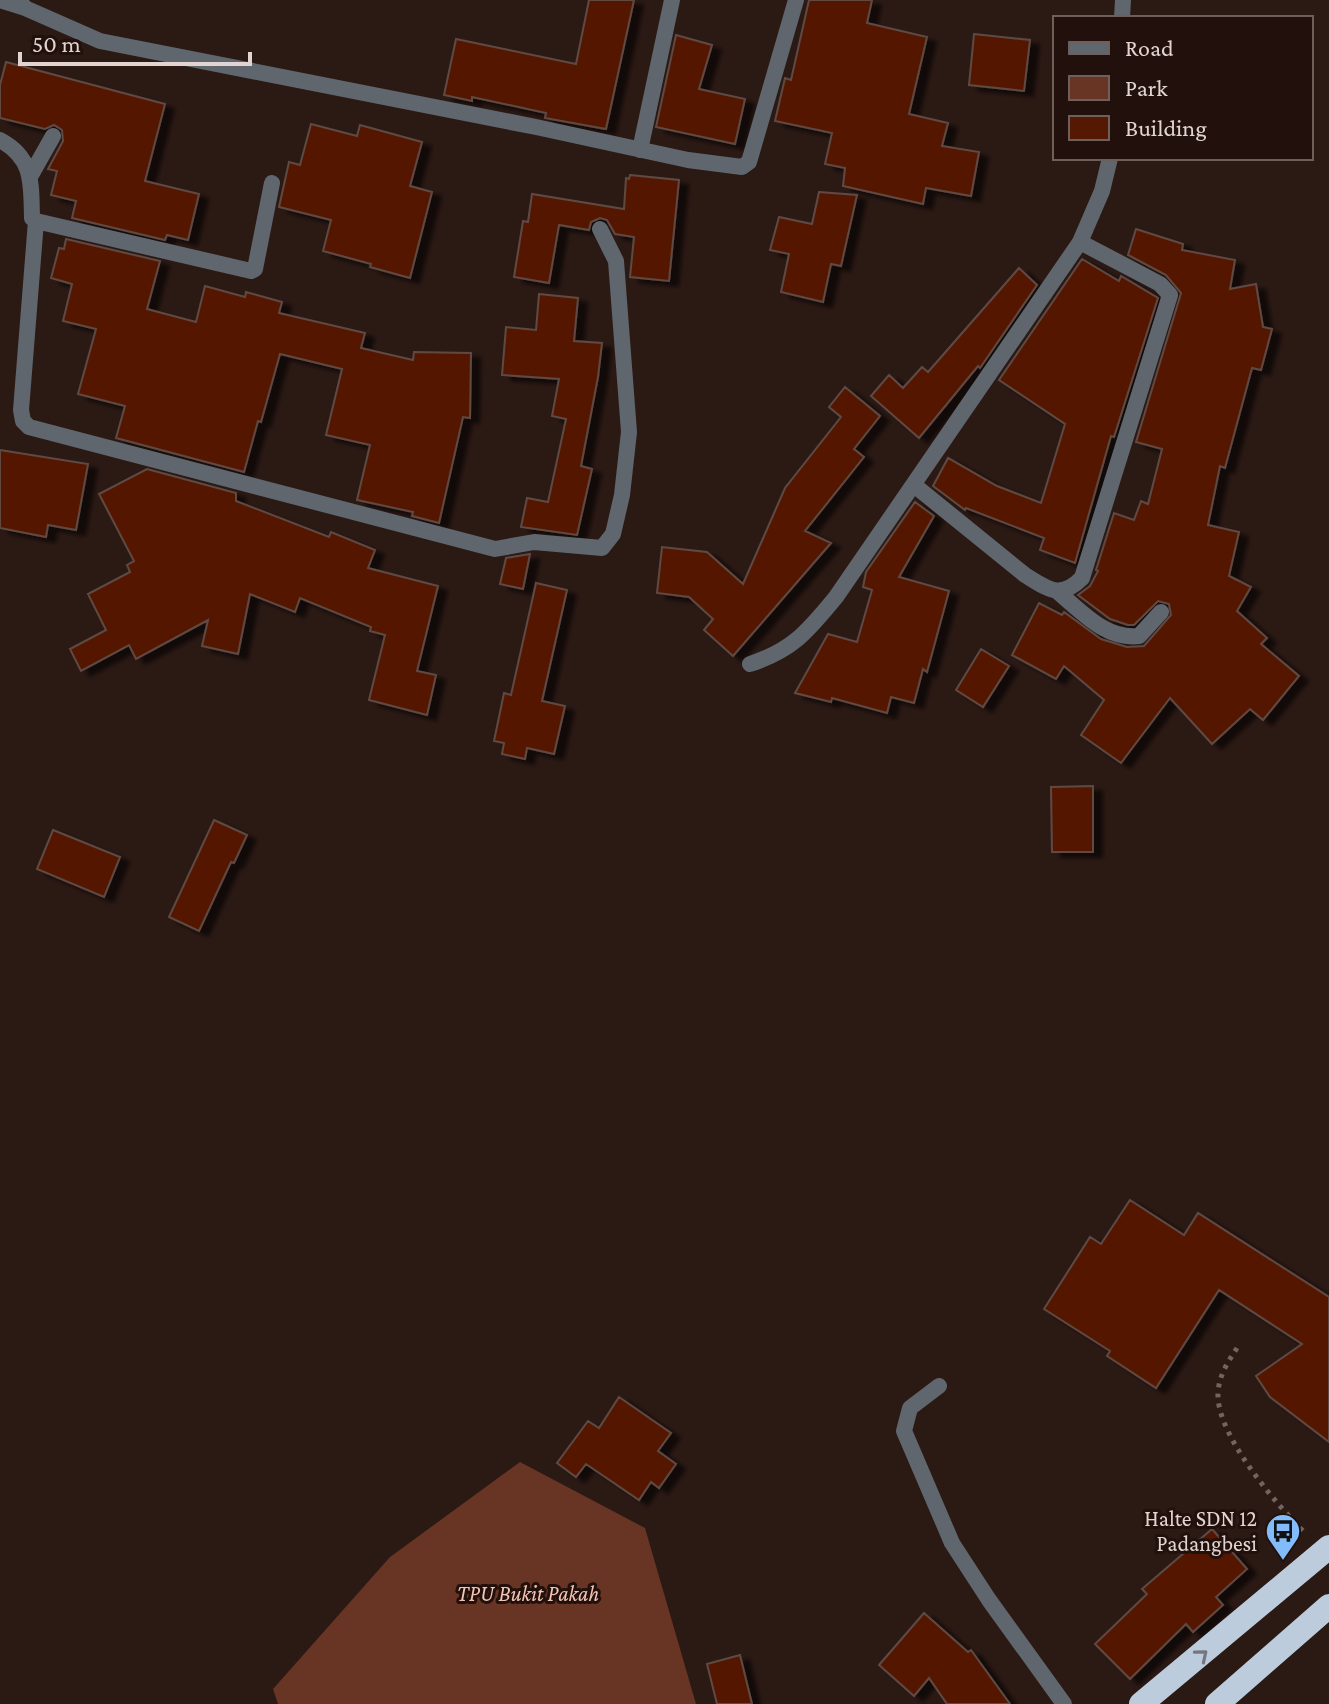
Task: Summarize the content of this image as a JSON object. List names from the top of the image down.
{
  "parks": ["TPU Bukit Pakah"],
  "places": {
    "bus stop": ["Halte SDN 12 Padangbesi"]
  },
  "legend": ["Road", "Park", "Building"],
  "scale_bar": "50 m"
}
